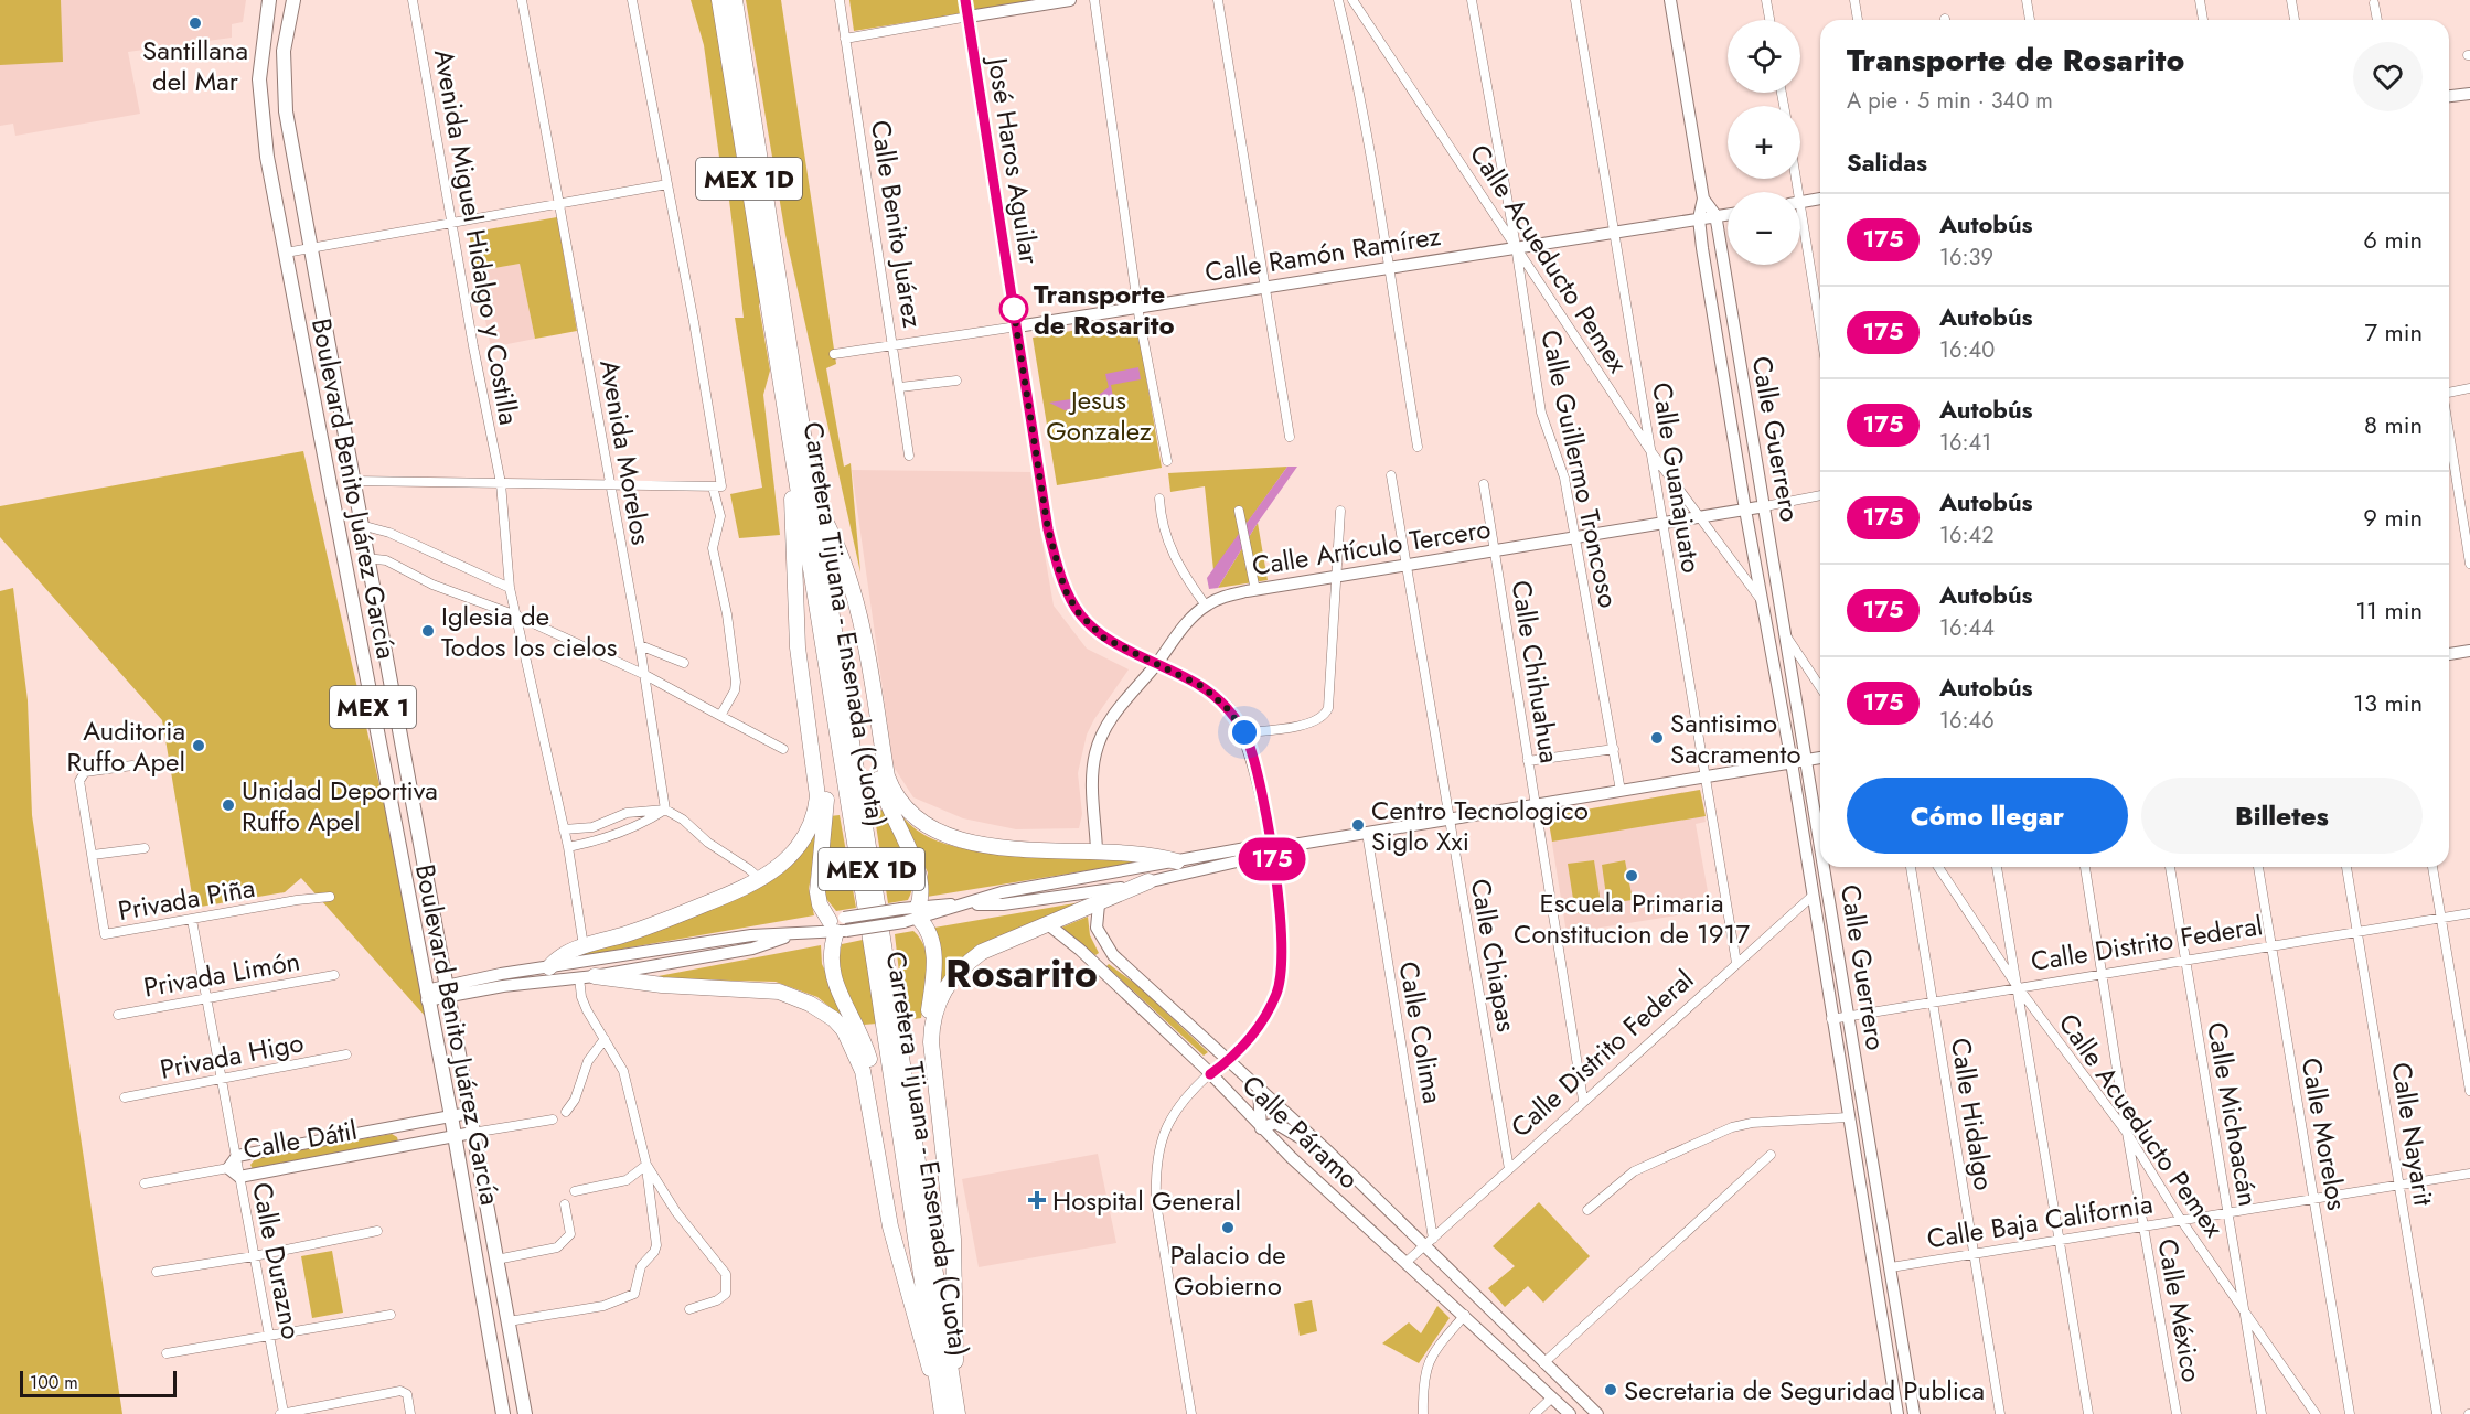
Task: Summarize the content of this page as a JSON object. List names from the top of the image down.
{
  "streets": {
    "highway": ["MEX 1D", "Carretera Tijuana - Ensenada (Cuota)"],
    "main road": [
      "José Haros Aguilar",
      "Calle Ramón Ramírez",
      "Calle Guerrero",
      "Boulevard Benito Juárez García",
      "Calle Artículo Tercero",
      "MEX 1",
      "Calle Páramo",
      "Calle Dátil"
    ],
    "street": [
      "Calle Benito Juárez",
      "Avenida Miguel Hidalgo y Costilla",
      "Calle Acueducto Pemex",
      "Avenida Morelos",
      "Calle Guillermo Troncoso",
      "Calle Guanajuato",
      "Calle Chihuahua",
      "Privada Piña",
      "Calle Distrito Federal",
      "Calle Chiapas",
      "Privada Limón",
      "Calle Colima",
      "Privada Higo",
      "Calle Hidalgo",
      "Calle Michoacán",
      "Calle Morelos",
      "Calle Nayarit",
      "Calle Baja California",
      "Calle Durazno",
      "Calle México"
    ]
  },
  "crossings": [
    ["José Haros Aguilar", "Calle Ramón Ramírez"],
    ["José Haros Aguilar", "Calle Artículo Tercero"],
    ["José Haros Aguilar", "Calle Páramo"],
    ["Calle Benito Juárez", "Calle Ramón Ramírez"],
    ["Calle Ramón Ramírez", "Calle Acueducto Pemex"],
    ["Calle Ramón Ramírez", "Calle Guerrero"],
    ["Calle Ramón Ramírez", "Calle Guillermo Troncoso"],
    ["Calle Ramón Ramírez", "Calle Guanajuato"],
    ["Calle Acueducto Pemex", "Calle Guerrero"],
    ["Calle Acueducto Pemex", "Calle Guillermo Troncoso"],
    ["Calle Acueducto Pemex", "Calle Guanajuato"],
    ["Calle Acueducto Pemex", "Calle Artículo Tercero"],
    ["Calle Acueducto Pemex", "Calle Distrito Federal"],
    ["Calle Acueducto Pemex", "Calle Michoacán"],
    ["Calle Acueducto Pemex", "Calle Baja California"],
    ["Calle Acueducto Pemex", "Calle México"],
    ["Calle Guerrero", "Calle Artículo Tercero"],
    ["Calle Guerrero", "Calle Distrito Federal"],
    ["Calle Guerrero", "Calle Baja California"],
    ["Calle Guillermo Troncoso", "Calle Artículo Tercero"],
    ["Calle Guanajuato", "Calle Artículo Tercero"],
    ["Calle Guanajuato", "Calle Distrito Federal"],
    ["Boulevard Benito Juárez García", "Calle Dátil"],
    ["Calle Artículo Tercero", "Calle Chihuahua"],
    ["Calle Artículo Tercero", "Calle Chiapas"],
    ["Calle Chihuahua", "Calle Distrito Federal"],
    ["Privada Piña", "Calle Durazno"],
    ["Calle Distrito Federal", "Calle Chiapas"],
    ["Calle Distrito Federal", "Calle Colima"],
    ["Calle Distrito Federal", "Calle Hidalgo"],
    ["Calle Distrito Federal", "Calle Michoacán"],
    ["Calle Distrito Federal", "Calle Páramo"],
    ["Calle Distrito Federal", "Calle Morelos"],
    ["Calle Distrito Federal", "Calle Nayarit"],
    ["Calle Distrito Federal", "Calle México"],
    ["Privada Limón", "Calle Durazno"],
    ["Calle Colima", "Calle Páramo"],
    ["Privada Higo", "Calle Durazno"],
    ["Calle Hidalgo", "Calle Baja California"],
    ["Calle Michoacán", "Calle Baja California"],
    ["Calle Morelos", "Calle Baja California"],
    ["Calle Nayarit", "Calle Baja California"],
    ["Calle Dátil", "Calle Durazno"],
    ["Calle Baja California", "Calle México"]
  ],
  "districts": ["Rosarito"],
  "parks": ["Jesus Gonzalez"],
  "places": {
    "other": [
      "Santillana del Mar",
      "Transporte de Rosarito",
      "Iglesia de Todos los cielos",
      "Santisimo Sacramento",
      "Auditoria Ruffo Apel",
      "Unidad Deportiva Ruffo Apel",
      "Centro Tecnologico Siglo Xxi",
      "Escuela Primaria Constitucion de 1917",
      "Palacio de Gobierno",
      "Secretaria de Seguridad Publica"
    ],
    "health": ["Hospital General"]
  },
  "lines": ["bus line 175"],
  "scale_bar": "100 m",
  "page": {
    "on_map": "175",
    "map_buttons": ["+", "−"],
    "heading": [
      ["Transporte de Rosarito", "A pie · 5 min · 340 m"],
      "Salidas"
    ],
    "list": [
      {
        "mark": "175",
        "name": "Autobús",
        "note": "16:39",
        "value": "6 min"
      },
      {
        "mark": "175",
        "name": "Autobús",
        "note": "16:40",
        "value": "7 min"
      },
      {
        "mark": "175",
        "name": "Autobús",
        "note": "16:41",
        "value": "8 min"
      },
      {
        "mark": "175",
        "name": "Autobús",
        "note": "16:42",
        "value": "9 min"
      },
      {
        "mark": "175",
        "name": "Autobús",
        "note": "16:44",
        "value": "11 min"
      },
      {
        "mark": "175",
        "name": "Autobús",
        "note": "16:46",
        "value": "13 min"
      }
    ],
    "buttons": ["Cómo llegar", "Billetes"],
    "scale": "100 m"
  }
}
